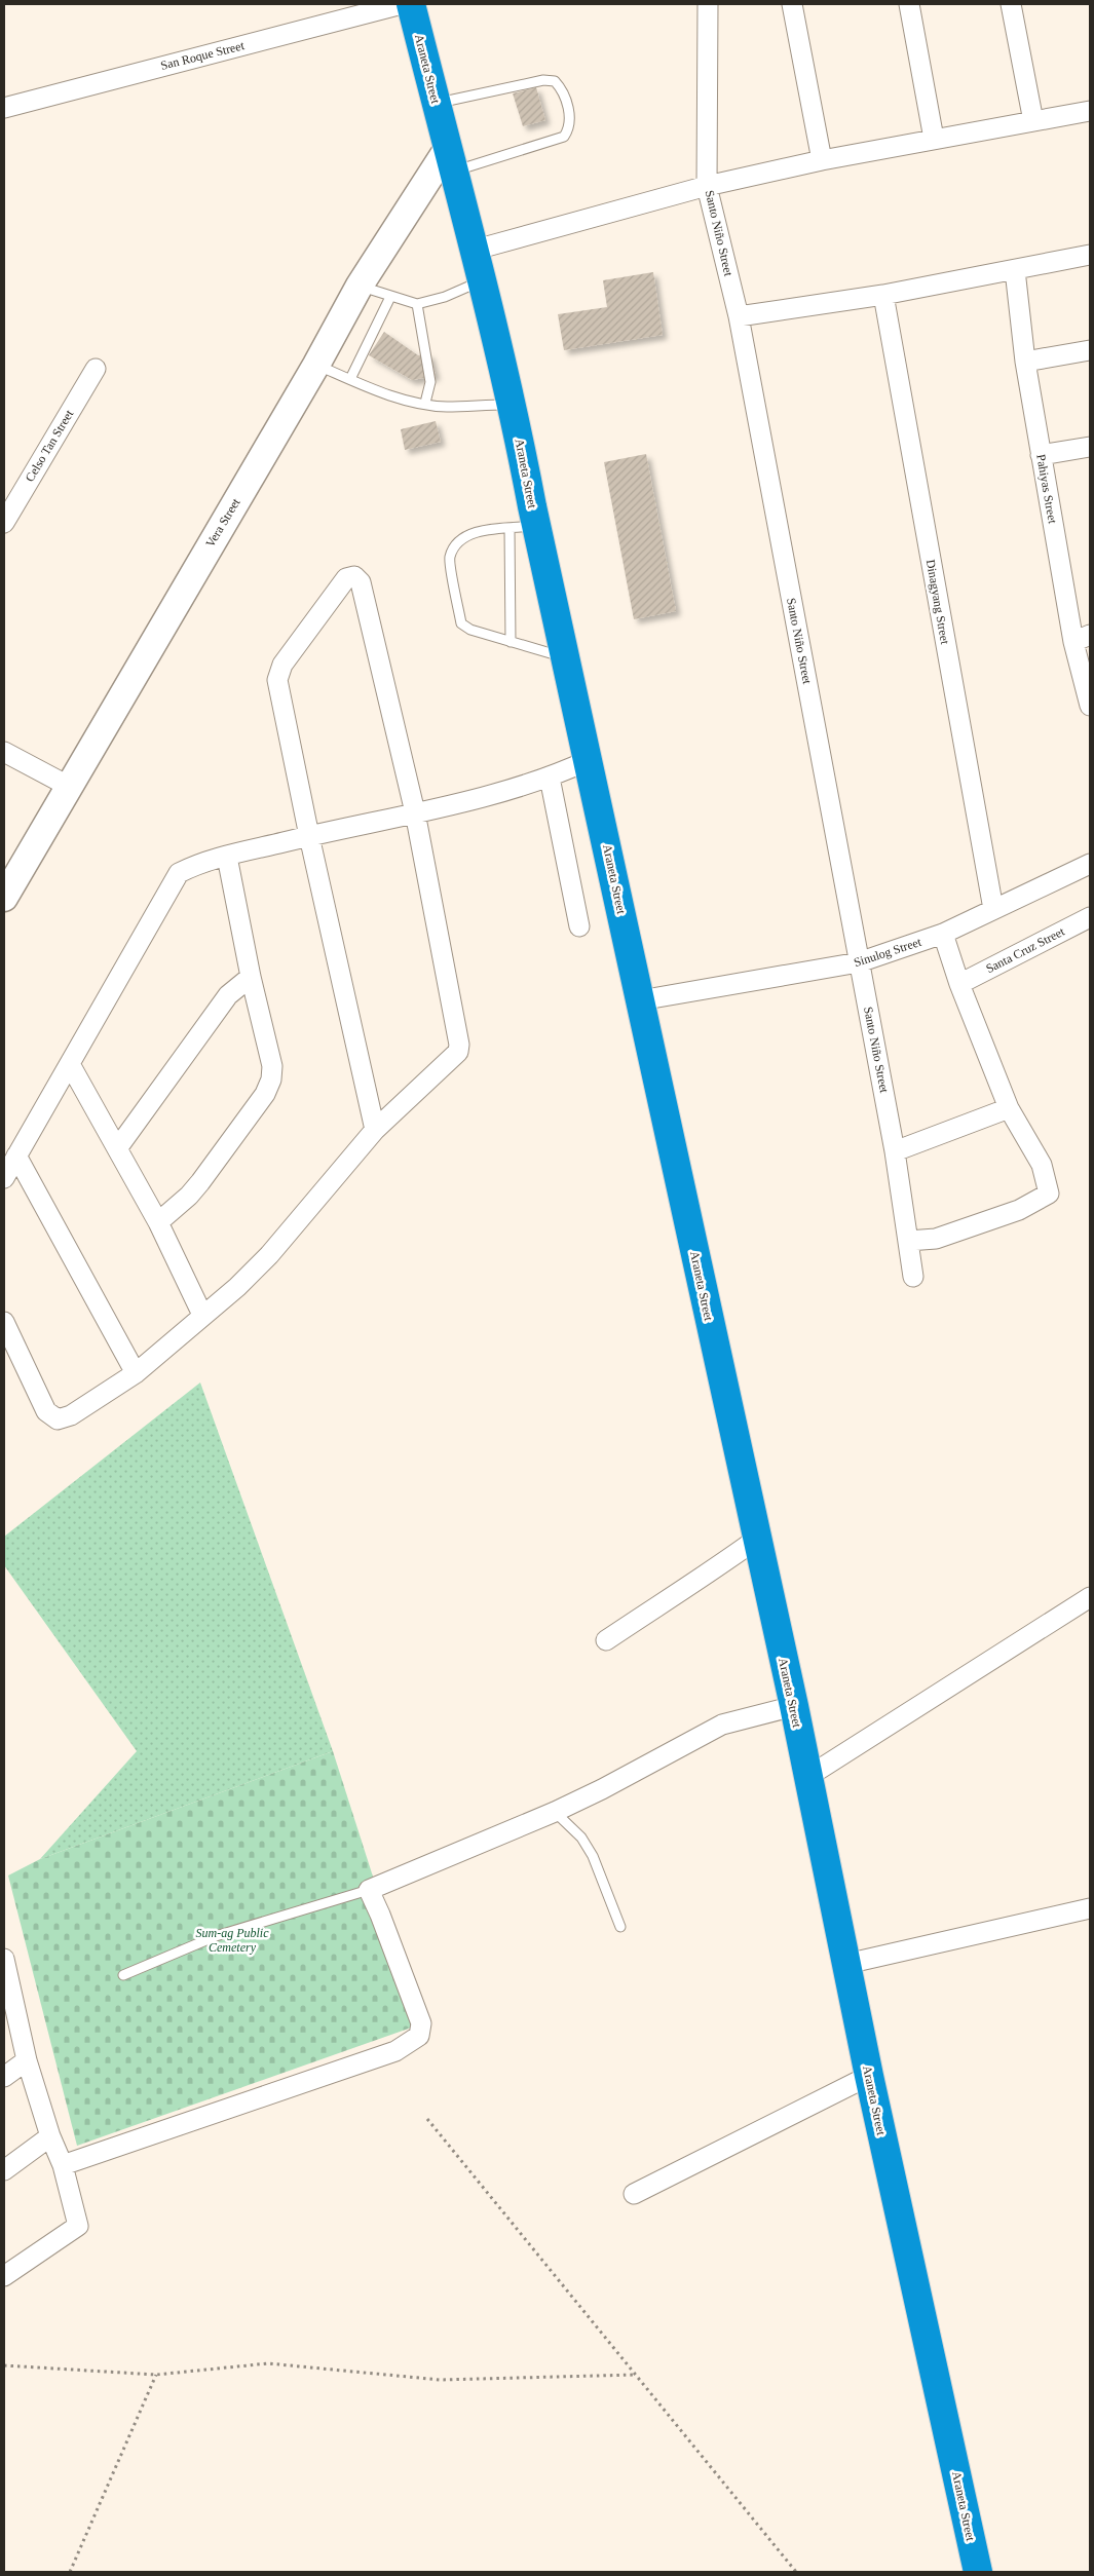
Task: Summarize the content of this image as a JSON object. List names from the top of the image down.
{
  "streets": {
    "highway": ["Araneta Street"],
    "street": [
      "San Roque Street",
      "Santo Niño Street",
      "Celso Tan Street",
      "Pahiyas Street",
      "Vera Street",
      "Dinagyang Street",
      "Santa Cruz Street",
      "Sinulog Street"
    ]
  },
  "crossings": [
    ["Araneta Street", "Vera Street"],
    ["Araneta Street", "Sinulog Street"],
    ["Santo Niño Street", "Sinulog Street"],
    ["Dinagyang Street", "Sinulog Street"]
  ],
  "parks": ["Sum-ag Public Cemetery"]
}
